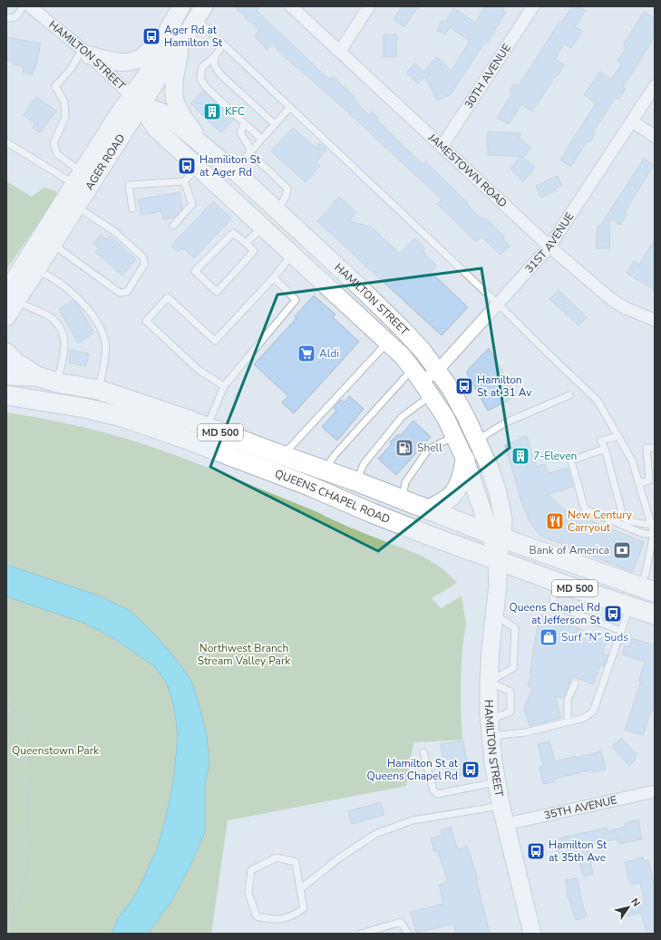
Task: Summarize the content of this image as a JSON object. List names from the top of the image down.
{
  "streets": {
    "main road": [
      "HAMILTON STREET",
      "AGER ROAD",
      "MD 500",
      "QUEENS CHAPEL ROAD"
    ],
    "street": [
      "30TH AVENUE",
      "JAMESTOWN ROAD",
      "31ST AVENUE",
      "35TH AVENUE"
    ]
  },
  "crossings": [
    ["HAMILTON STREET", "AGER ROAD"],
    ["HAMILTON STREET", "31ST AVENUE"],
    ["HAMILTON STREET", "QUEENS CHAPEL ROAD"],
    ["HAMILTON STREET", "35TH AVENUE"],
    ["30TH AVENUE", "JAMESTOWN ROAD"],
    ["JAMESTOWN ROAD", "31ST AVENUE"]
  ],
  "parks": ["Northwest Branch Stream Valley Park", "Queenstown Park"],
  "places": {
    "bus stop": [
      "Ager Rd at Hamilton St",
      "Hamiliton St at Ager Rd",
      "Hamilton St at 31 Av",
      "Queens Chapel Rd at Jefferson St",
      "Hamilton St at Queens Chapel Rd",
      "Hamilton St at 35th Ave"
    ],
    "building": ["KFC", "7-Eleven"],
    "supermarket": ["Aldi"],
    "fuel station": ["Shell"],
    "restaurant": ["New Century Carryout"],
    "bank": ["Bank of America"],
    "shop": ["Surf \"N\" Suds"]
  },
  "north": "top right"
}
